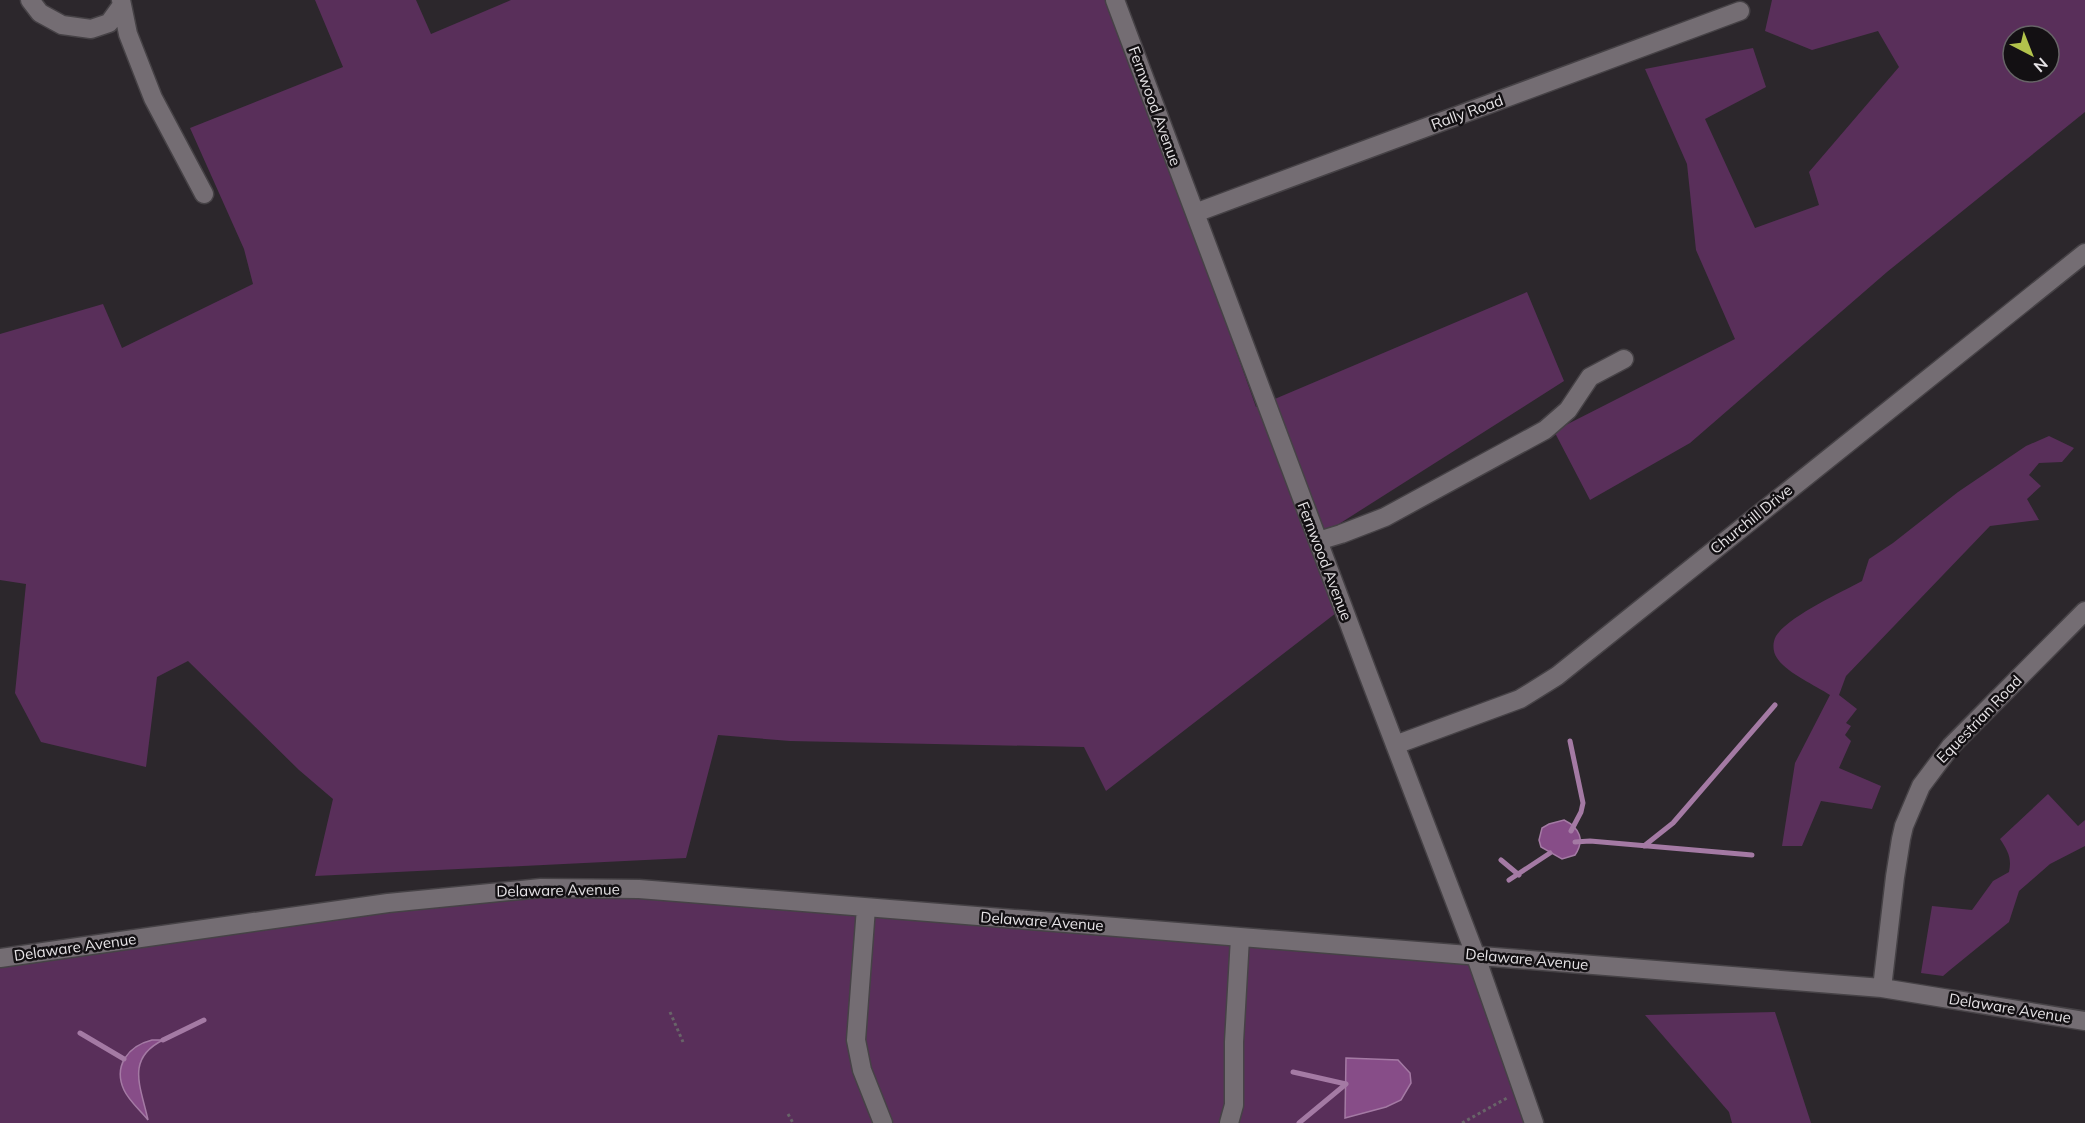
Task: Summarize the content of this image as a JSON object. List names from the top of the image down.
{
  "streets": {
    "street": [
      "Fernwood Avenue",
      "Rally Road",
      "Churchill Drive",
      "Equestrian Road",
      "Delaware Avenue"
    ]
  },
  "crossings": [
    ["Fernwood Avenue", "Rally Road"],
    ["Fernwood Avenue", "Churchill Drive"],
    ["Fernwood Avenue", "Delaware Avenue"],
    ["Equestrian Road", "Delaware Avenue"]
  ],
  "north": "bottom right"
}
